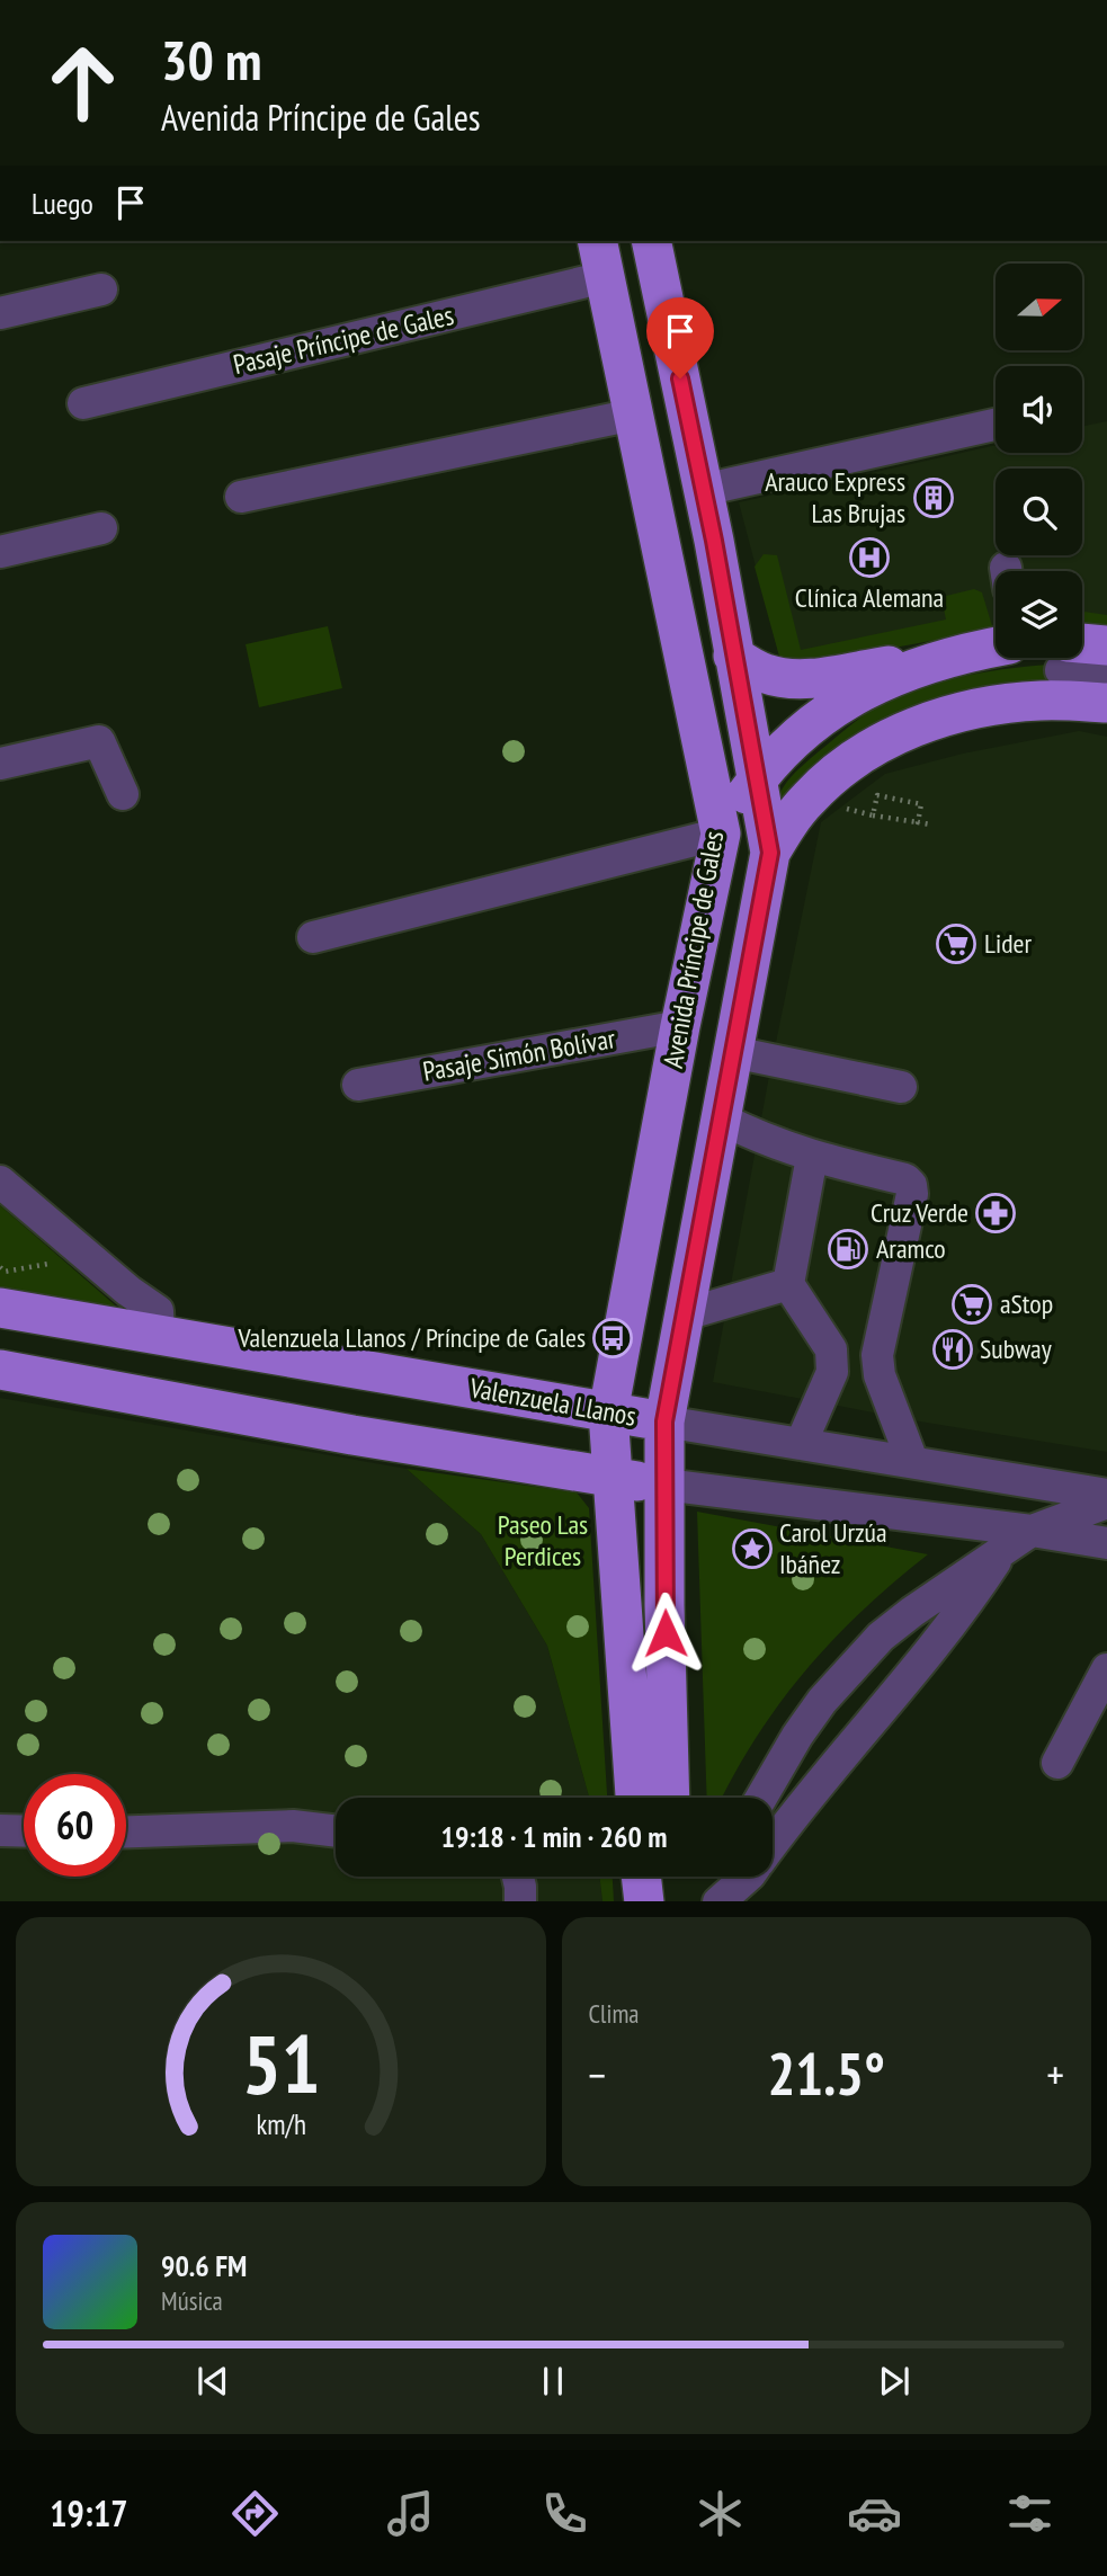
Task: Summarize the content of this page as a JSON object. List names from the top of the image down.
{
  "streets": {
    "main road": ["Avenida Príncipe de Gales", "Valenzuela Llanos"],
    "street": ["Pasaje Príncipe de Gales", "Pasaje Simón Bolívar"]
  },
  "crossings": [
    ["Pasaje Príncipe de Gales", "Avenida Príncipe de Gales"],
    ["Avenida Príncipe de Gales", "Pasaje Simón Bolívar"],
    ["Avenida Príncipe de Gales", "Valenzuela Llanos"]
  ],
  "parks": ["Paseo Las Perdices"],
  "places": {
    "building": ["Arauco Express Las Brujas"],
    "hospital": ["Clínica Alemana"],
    "supermarket": ["Lider", "aStop"],
    "pharmacy": ["Cruz Verde"],
    "fuel station": ["Aramco"],
    "bus stop": ["Valenzuela Llanos / Príncipe de Gales"],
    "restaurant": ["Subway"],
    "place": ["Carol Urzúa Ibáñez"]
  },
  "north": "right",
  "page": {
    "turn": ["30 m", "Avenida Príncipe de Gales"],
    "then": "Luego",
    "limit": "60",
    "trip": "19:18 · 1 min · 260 m",
    "tile": "Clima",
    "heat": ["−", "21.5°", "+"],
    "song": ["90.6 FM", "Música"],
    "tabs": "19:17",
    "gauge": ["51", "km/h"]
  }
}
